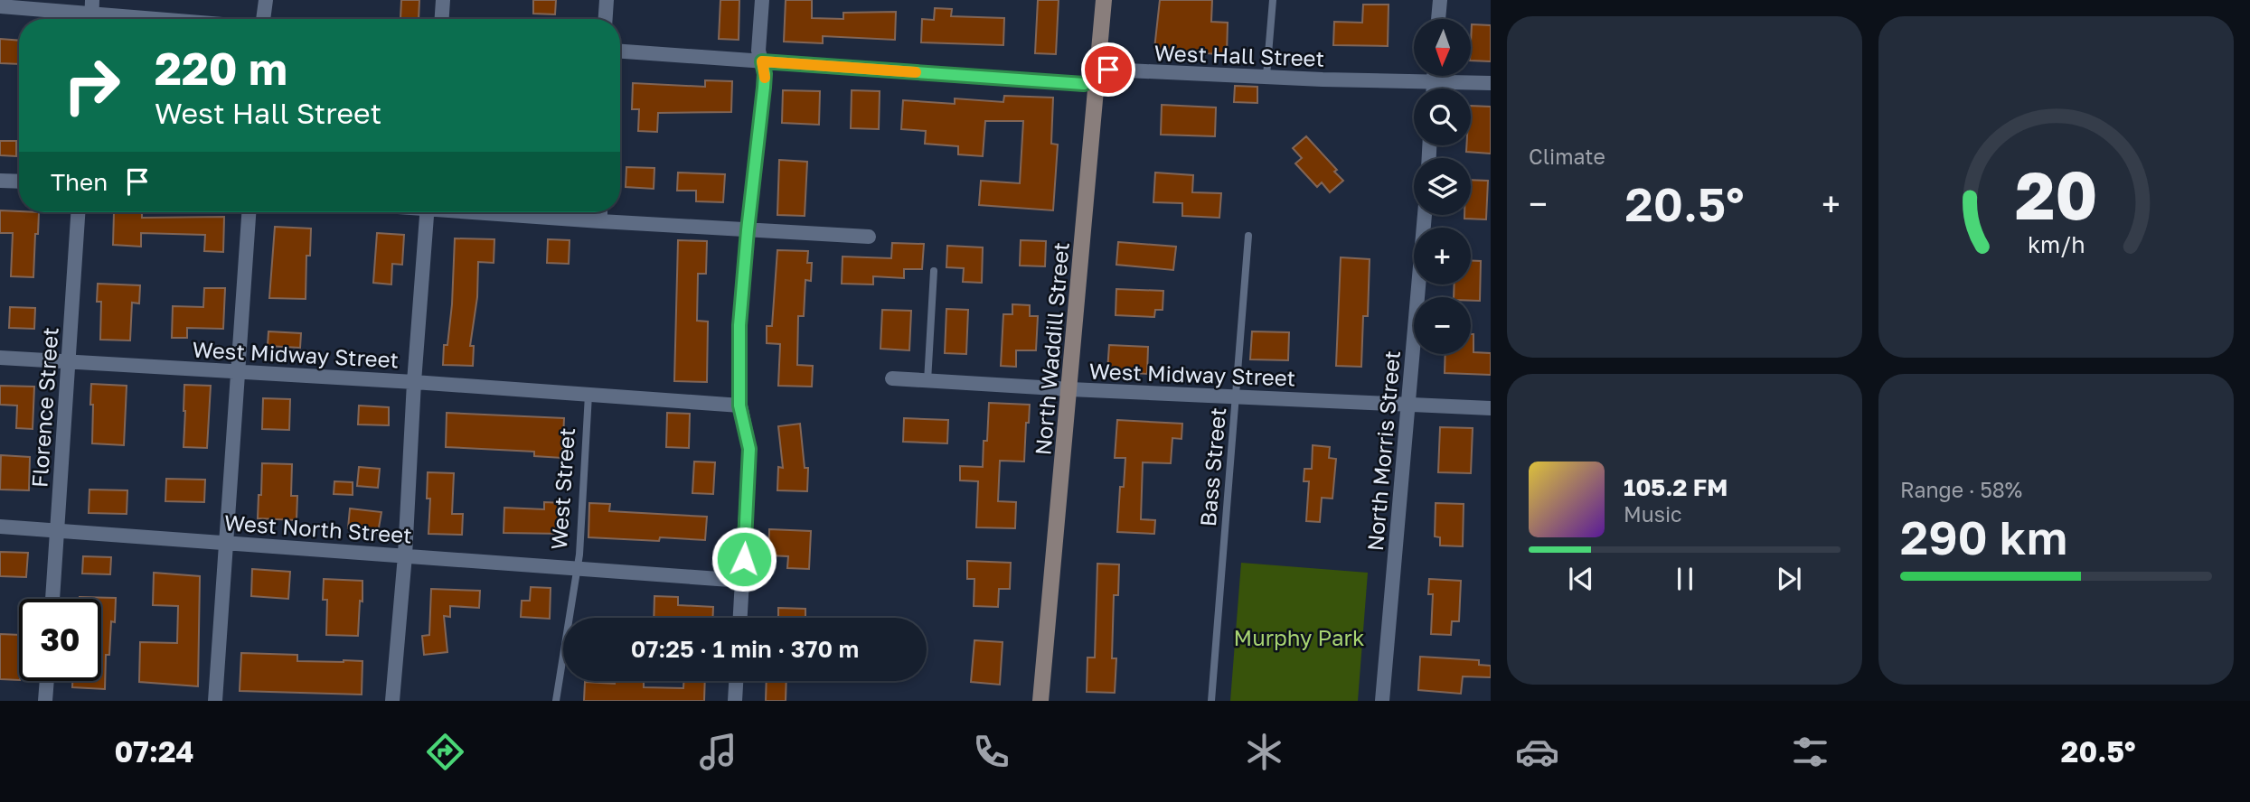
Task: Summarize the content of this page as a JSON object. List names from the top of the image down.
{
  "streets": {
    "street": [
      "West Hall Street",
      "North Waddill Street",
      "West Midway Street",
      "Florence Street",
      "North Morris Street",
      "West Street",
      "West North Street"
    ],
    "lane": ["Bass Street"]
  },
  "crossings": [
    ["West Hall Street", "North Waddill Street"],
    ["North Waddill Street", "West Midway Street"],
    ["West Midway Street", "Florence Street"],
    ["West Midway Street", "North Morris Street"],
    ["West Midway Street", "Bass Street"],
    ["West Midway Street", "West Street"],
    ["Florence Street", "West North Street"],
    ["West Street", "West North Street"]
  ],
  "parks": ["Murphy Park"],
  "north": "bottom",
  "page": {
    "tile": [
      "Climate",
      ["Range · 58%", "290 km"]
    ],
    "map_buttons": ["+", "−"],
    "turn": ["220 m", "West Hall Street"],
    "then": "Then",
    "heat": ["−", "20.5°", "+"],
    "song": ["105.2 FM", "Music"],
    "limit": "30",
    "trip": "07:25 · 1 min · 370 m",
    "tabs": ["07:24", "20.5°"],
    "gauge": ["20", "km/h"]
  }
}
